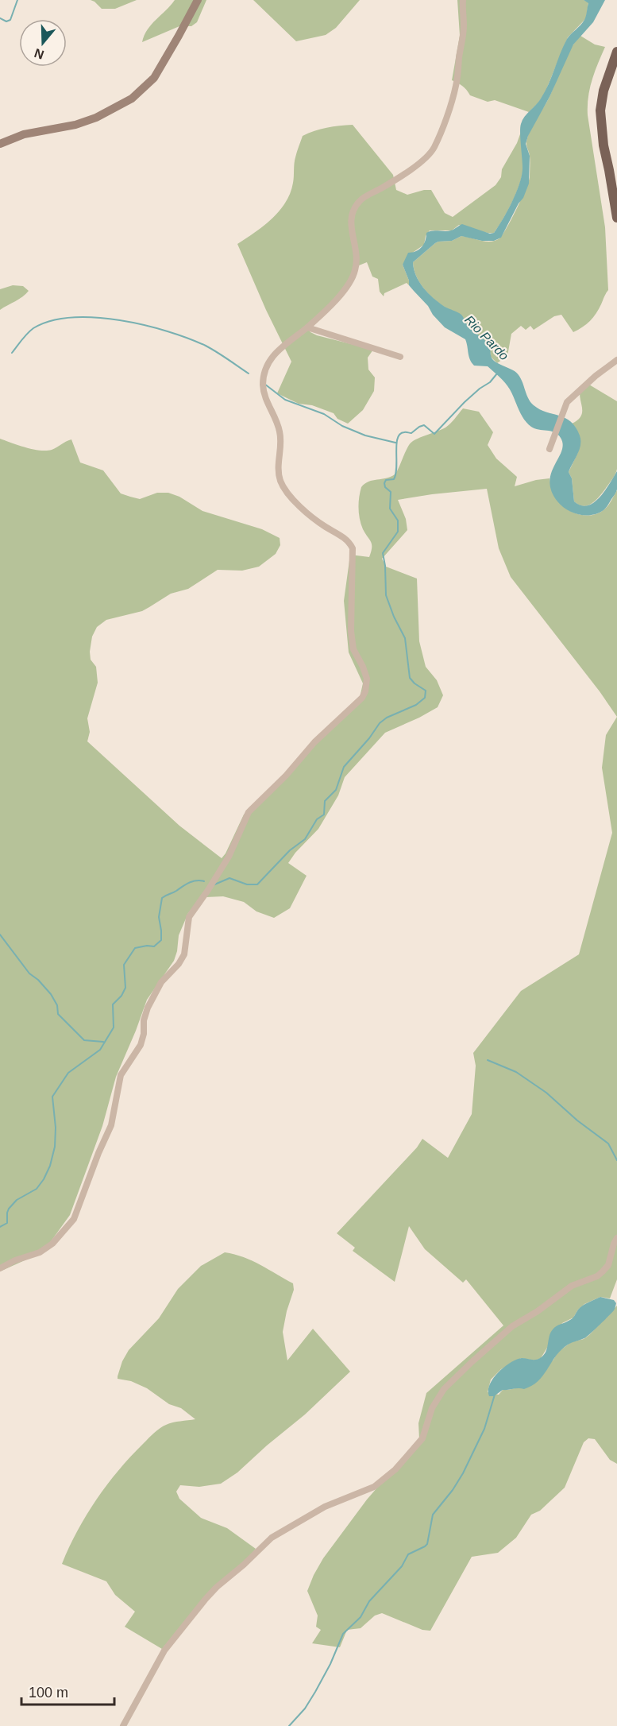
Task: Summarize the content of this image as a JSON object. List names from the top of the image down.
{
  "water": ["Rio Pardo"],
  "scale_bar": "100 m",
  "north": "bottom"
}
